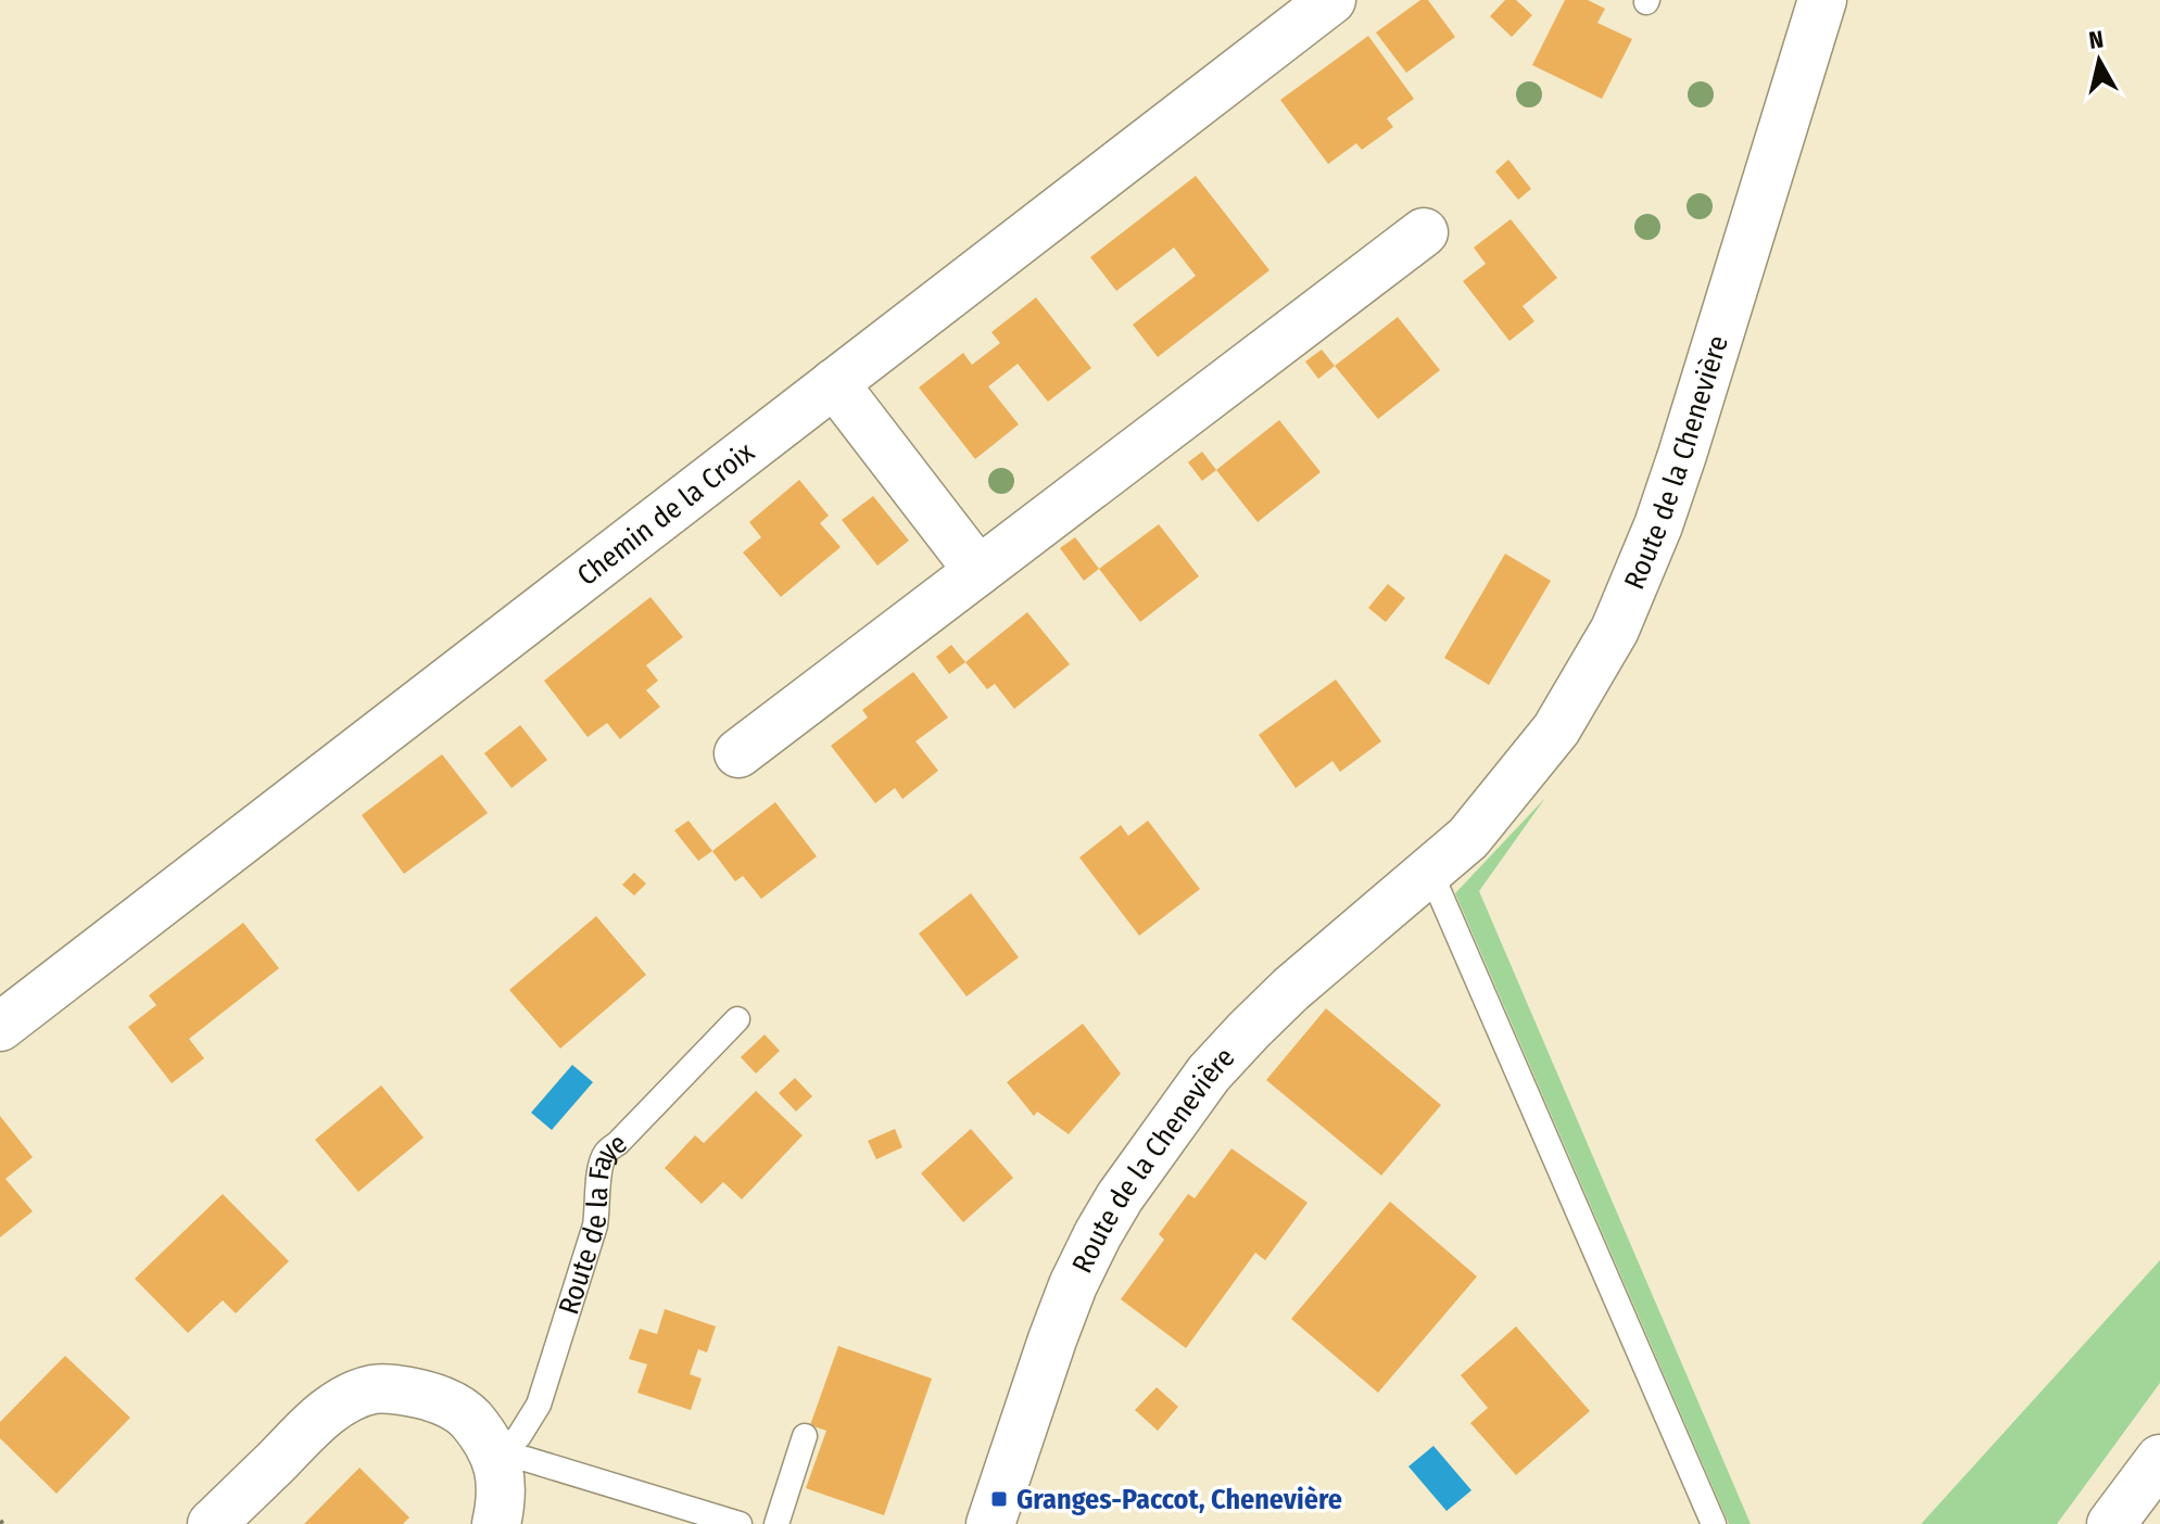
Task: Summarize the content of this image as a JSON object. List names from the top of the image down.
{
  "streets": {
    "main road": ["Route de la Chenevière", "Chemin de la Croix"],
    "lane": ["Route de la Faye"]
  },
  "places": {
    "transit": ["Granges-Paccot, Chenevière"]
  },
  "north": "top"
}
